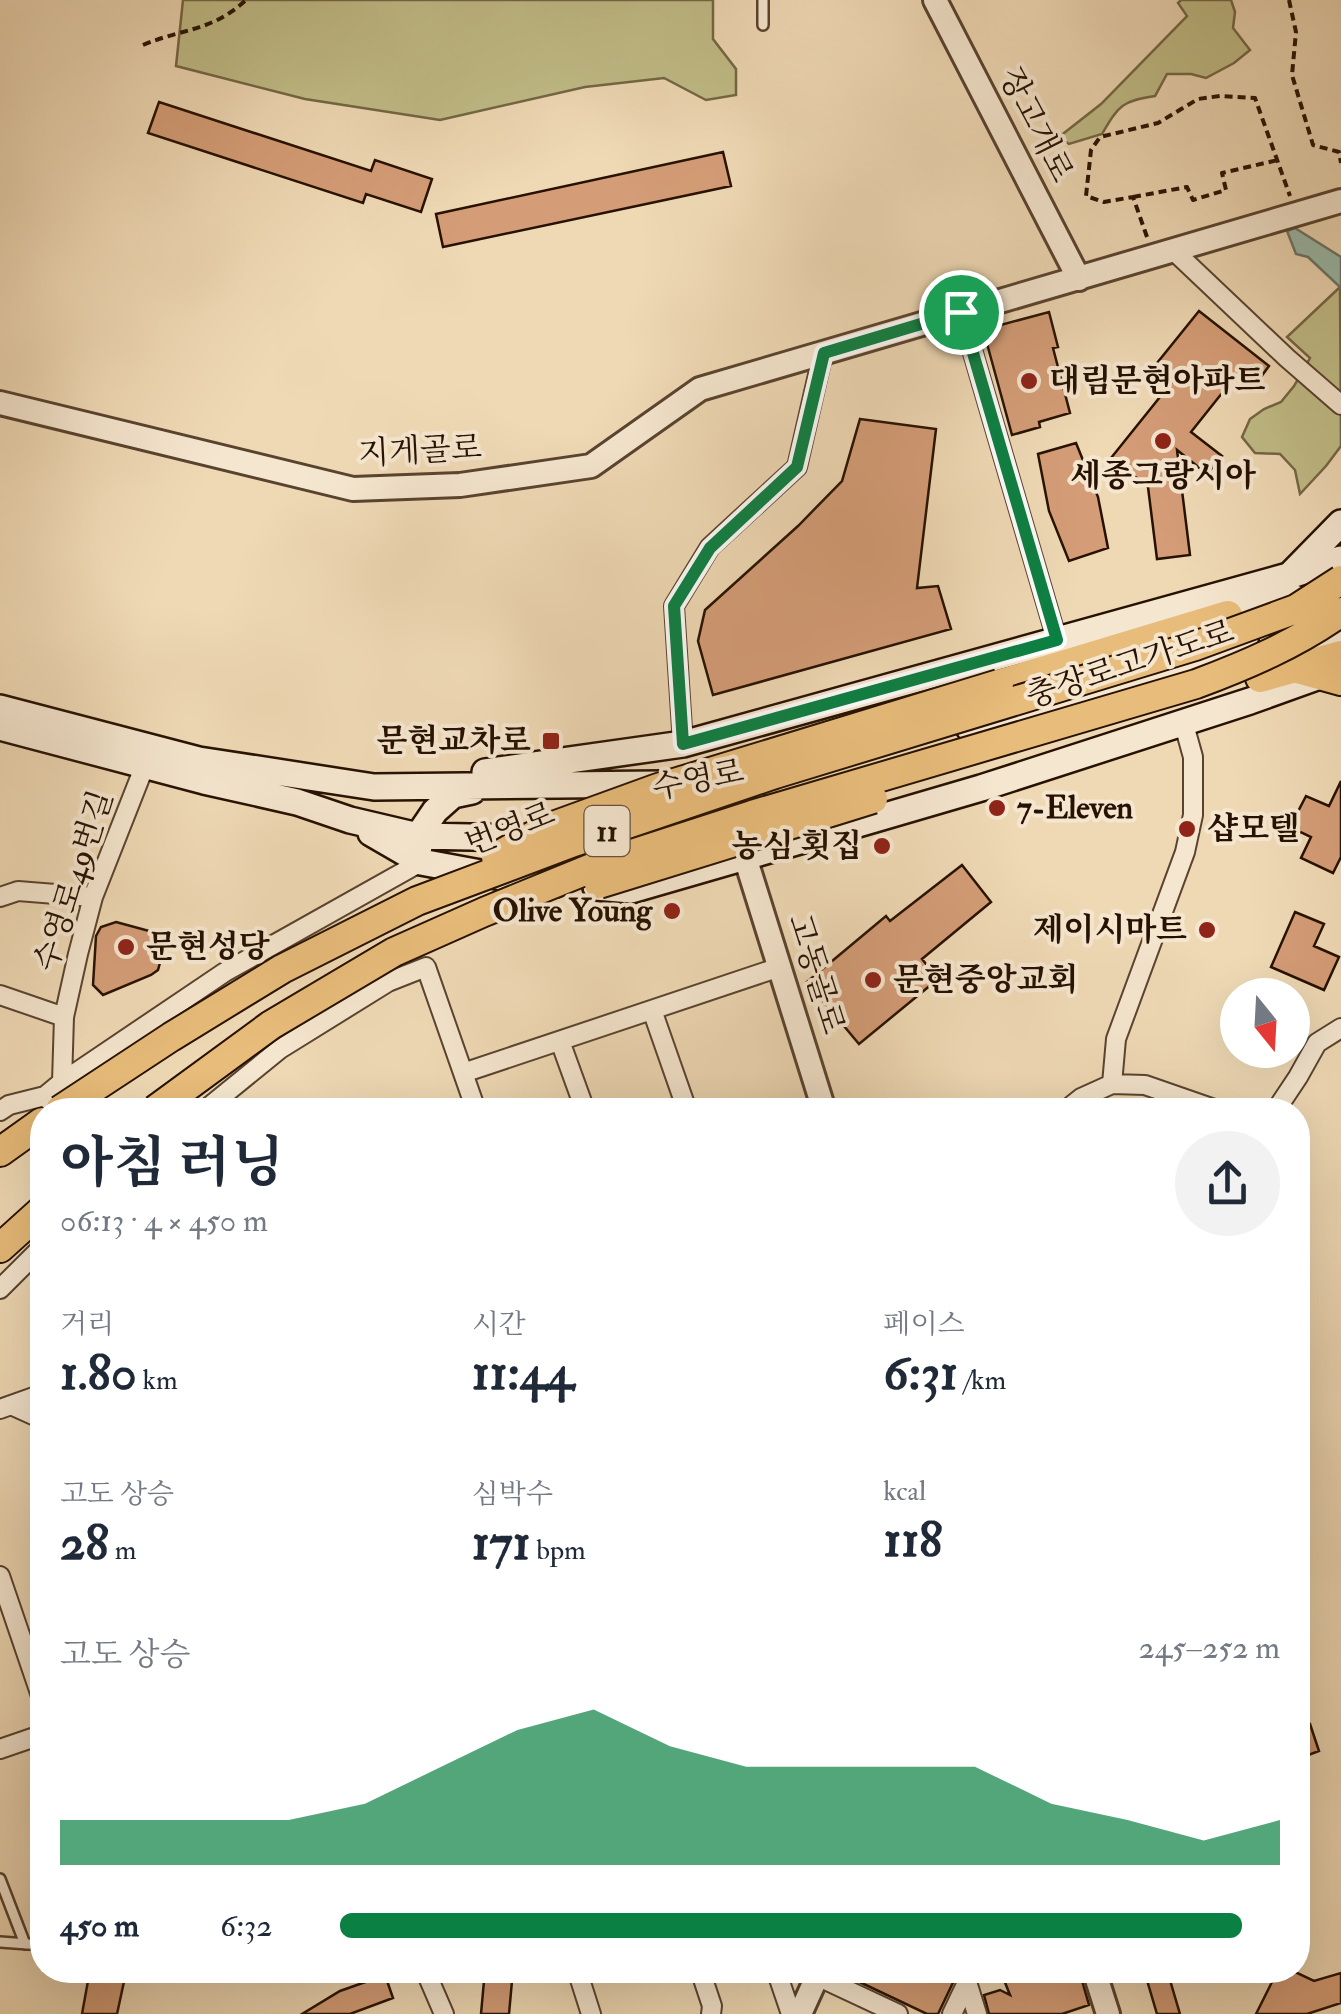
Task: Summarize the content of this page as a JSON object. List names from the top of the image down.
{
  "streets": {
    "highway": ["충장로고가도로", "번영로", "11"],
    "main road": ["수영로"],
    "street": [
      "장고개로",
      "지게골로",
      "수영로49번길",
      "고동골로"
    ]
  },
  "crossings": [
    ["장고개로", "지게골로"],
    ["지게골로", "수영로"],
    ["충장로고가도로", "번영로"]
  ],
  "places": {
    "other": [
      "대림문현아파트",
      "세종그랑시아",
      "7-Eleven",
      "샵모텔",
      "농심 횟집",
      "Olive Young",
      "제이시마트",
      "문현성당",
      "문현중앙교회"
    ],
    "transit": ["문현교차로"]
  },
  "north": "bottom",
  "page": {
    "heading": ["아침 러닝", "06:13 · 4 × 450 m"],
    "stats": [
      ["거리", "1.80 km"],
      ["시간", "11:44"],
      ["페이스", "6:31 /km"],
      ["고도 상승", "28 m"],
      ["심박수", "171 bpm"],
      ["kcal", "118"]
    ],
    "chart": ["고도 상승", "245–252 m"],
    "list": [
      {
        "name": "450 m",
        "note": "6:32"
      }
    ]
  }
}
